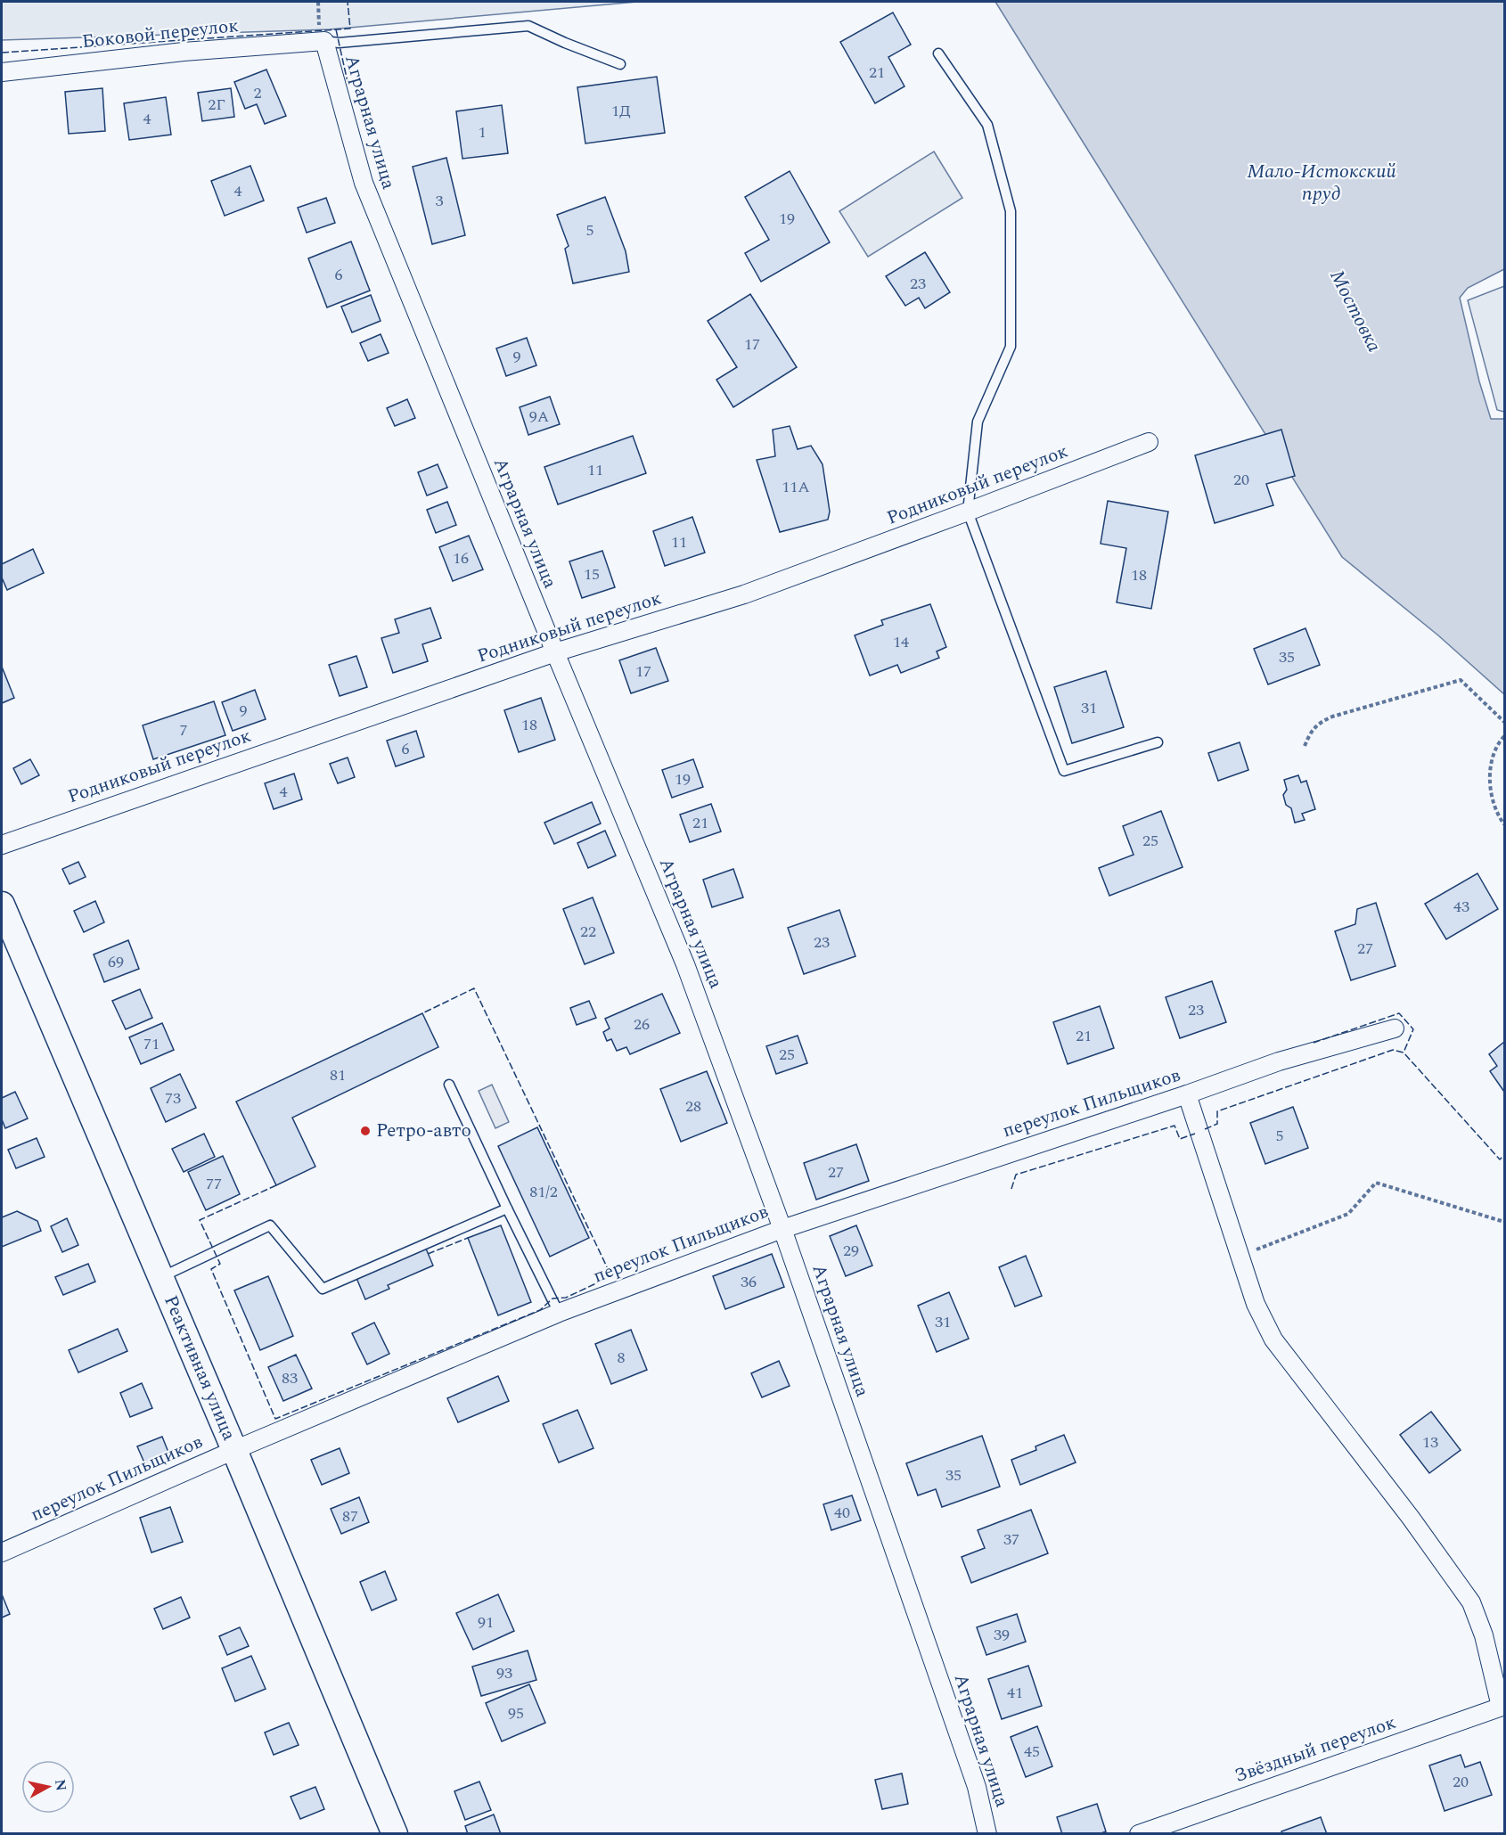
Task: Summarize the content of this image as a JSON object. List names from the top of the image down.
{
  "streets": {
    "main road": ["Реактивная улица"],
    "street": [
      "Боковой переулок",
      "Аграрная улица",
      "Родниковый переулок",
      "переулок Пильщиков",
      "Звёздный переулок"
    ]
  },
  "crossings": [
    ["Боковой переулок", "Аграрная улица"],
    ["Аграрная улица", "Родниковый переулок"],
    ["Аграрная улица", "переулок Пильщиков"],
    ["переулок Пильщиков", "Реактивная улица"]
  ],
  "water": ["Мало-Истокский пруд", "Мостовка"],
  "places": ["Ретро-авто"],
  "house_numbers": [
    "21",
    "2",
    "2Г",
    "1Д",
    "4",
    "1",
    "4",
    "3",
    "19",
    "5",
    "6",
    "23",
    "17",
    "9",
    "9А",
    "11",
    "20",
    "11А",
    "11",
    "16",
    "15",
    "18",
    "14",
    "35",
    "17",
    "31",
    "9",
    "18",
    "7",
    "6",
    "19",
    "4",
    "21",
    "25",
    "43",
    "22",
    "23",
    "27",
    "69",
    "23",
    "26",
    "21",
    "71",
    "25",
    "81",
    "73",
    "28",
    "5",
    "27",
    "77",
    "81/2",
    "29",
    "36",
    "31",
    "8",
    "83",
    "13",
    "35",
    "40",
    "87",
    "37",
    "91",
    "39",
    "93",
    "41",
    "95",
    "45",
    "20"
  ],
  "north": "right"
}
